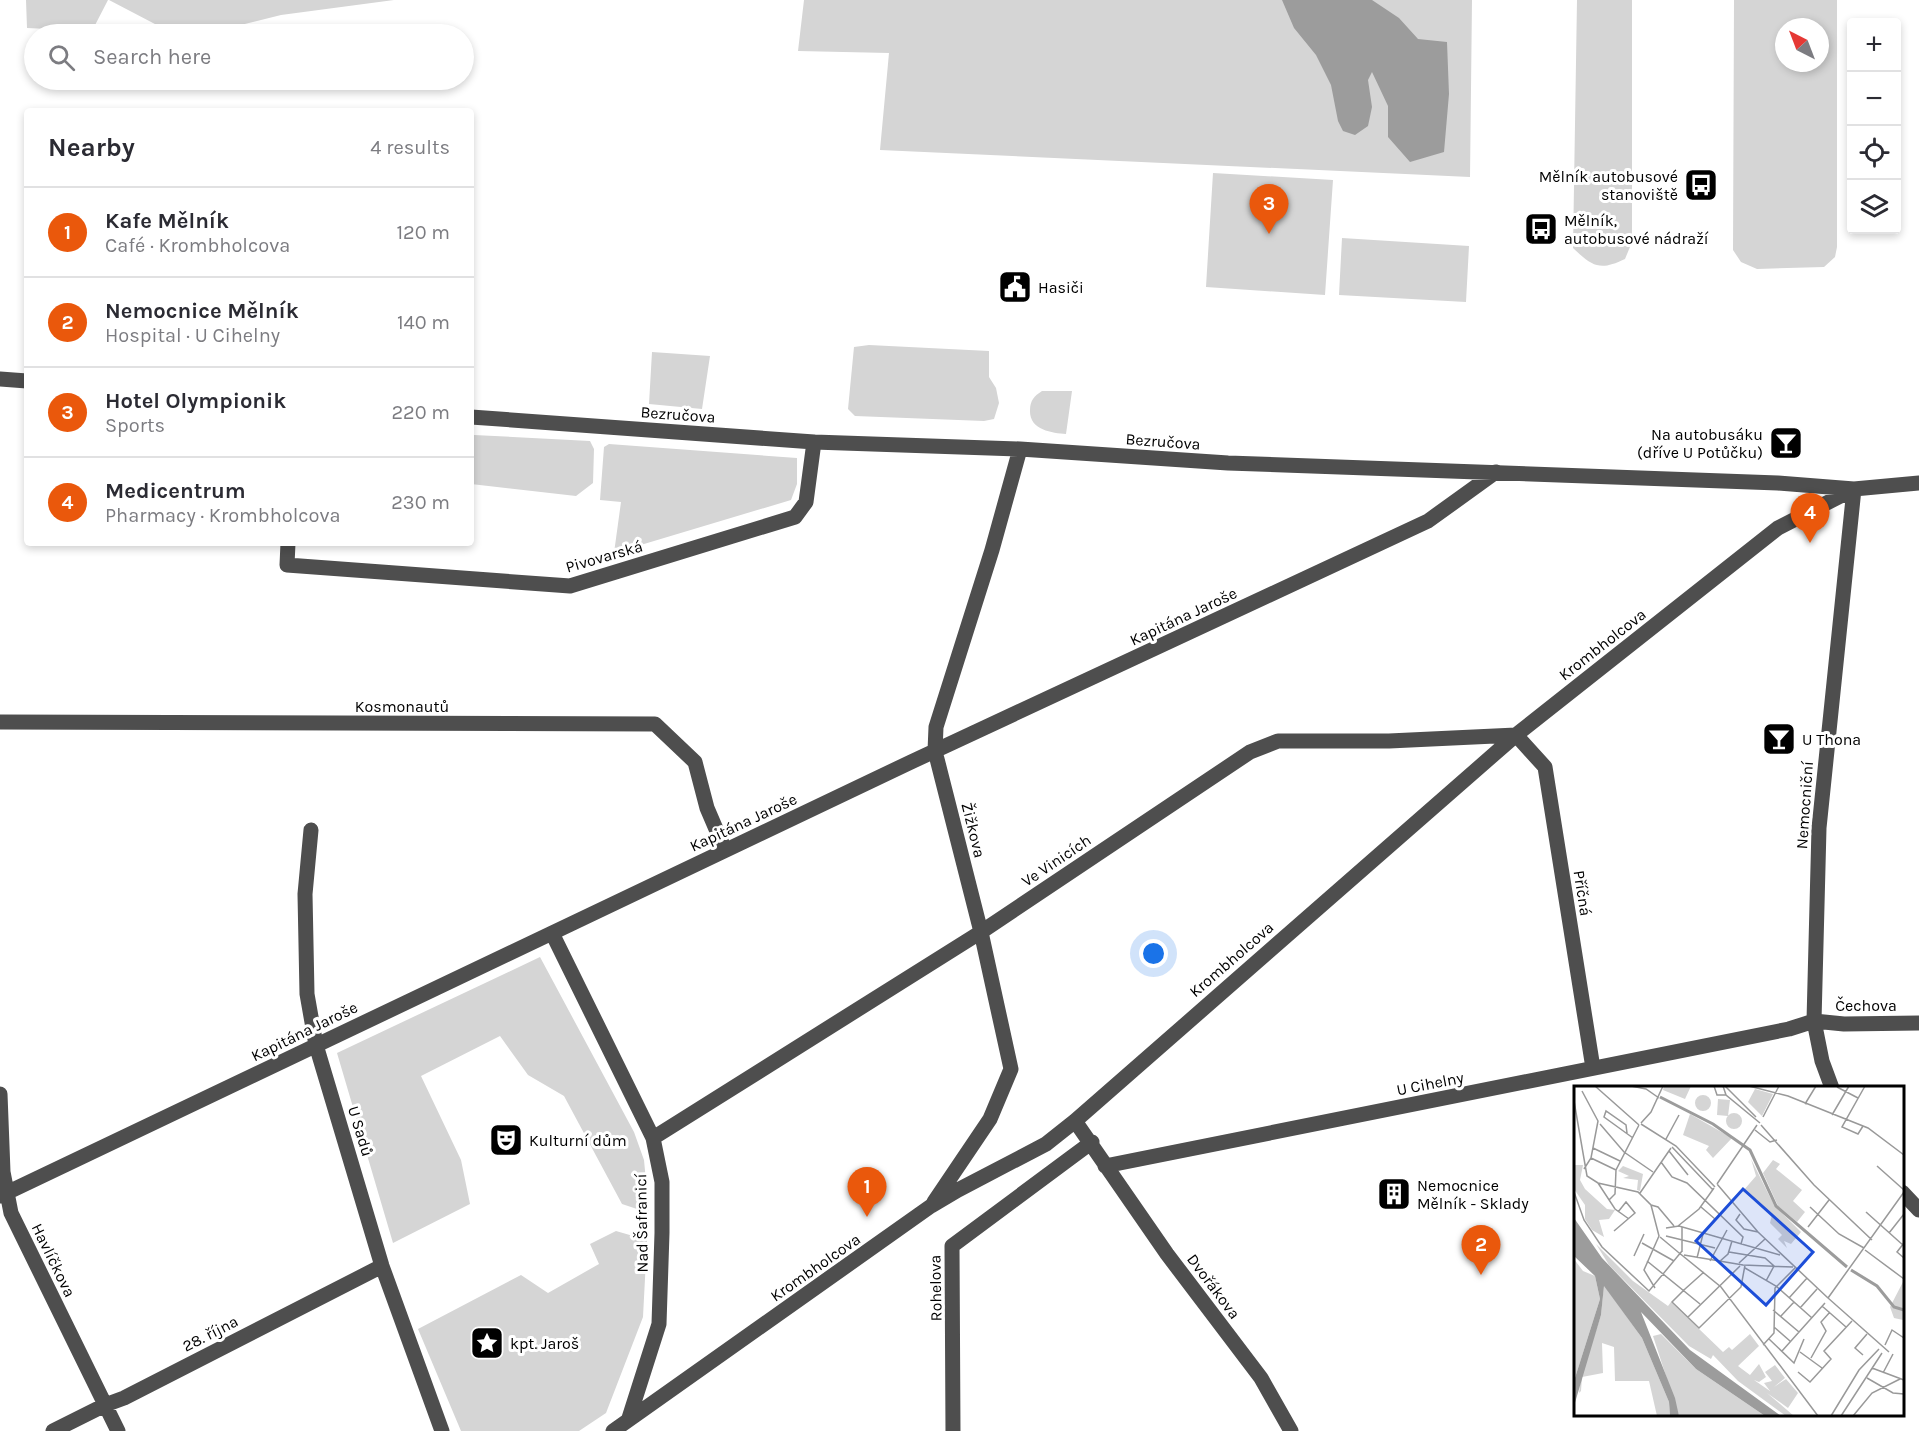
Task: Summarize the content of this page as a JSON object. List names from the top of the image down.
{
  "streets": {
    "street": [
      "Bezručova",
      "Pivovarská",
      "Kapitána Jaroše",
      "Krombholcova",
      "Kosmonautů",
      "Nemocniční",
      "Žižkova",
      "Ve Vinicích",
      "Příčná",
      "Čechova",
      "U Cihelny",
      "U Sadů",
      "Nad Šafranicí",
      "Havlíčkova",
      "Dvořákova",
      "Rohelova",
      "28. října"
    ]
  },
  "crossings": [
    ["Bezručova", "Pivovarská"],
    ["Bezručova", "Kapitána Jaroše"],
    ["Bezručova", "Krombholcova"],
    ["Bezručova", "Nemocniční"],
    ["Bezručova", "Žižkova"],
    ["Kapitána Jaroše", "Kosmonautů"],
    ["Kapitána Jaroše", "Žižkova"],
    ["Kapitána Jaroše", "U Sadů"],
    ["Kapitána Jaroše", "Nad Šafranicí"],
    ["Kapitána Jaroše", "Havlíčkova"],
    ["Krombholcova", "Nemocniční"],
    ["Krombholcova", "Žižkova"],
    ["Krombholcova", "Ve Vinicích"],
    ["Krombholcova", "Příčná"],
    ["Krombholcova", "Nad Šafranicí"],
    ["Nemocniční", "Čechova"],
    ["Nemocniční", "U Cihelny"],
    ["Žižkova", "Ve Vinicích"],
    ["Ve Vinicích", "Příčná"],
    ["Ve Vinicích", "Nad Šafranicí"],
    ["Příčná", "U Cihelny"],
    ["Čechova", "U Cihelny"],
    ["U Cihelny", "Dvořákova"],
    ["U Sadů", "28. října"],
    ["Havlíčkova", "28. října"]
  ],
  "places": {
    "bus stop": ["Mělník autobusové stanoviště", "Mělník, autobusové nádraží"],
    "public building": ["Hasiči"],
    "bar": ["Na autobusáku (dříve U Potůčku)", "U Thona"],
    "theatre": ["Kulturní dům"],
    "building": ["Nemocnice Mělník - Sklady"],
    "place": ["kpt. Jaroš"]
  },
  "north": "top left",
  "page": {
    "map_buttons": ["+", "−"],
    "search": "Search here",
    "heading": ["Nearby", "4 results"],
    "pins": [
      "3",
      "4",
      "1",
      "2"
    ],
    "list": [
      {
        "mark": "1",
        "name": "Kafe Mělník",
        "note": "Café · Krombholcova",
        "value": "120 m"
      },
      {
        "mark": "2",
        "name": "Nemocnice Mělník",
        "note": "Hospital · U Cihelny",
        "value": "140 m"
      },
      {
        "mark": "3",
        "name": "Hotel Olympionik",
        "note": "Sports",
        "value": "220 m"
      },
      {
        "mark": "4",
        "name": "Medicentrum",
        "note": "Pharmacy · Krombholcova",
        "value": "230 m"
      }
    ]
  }
}
